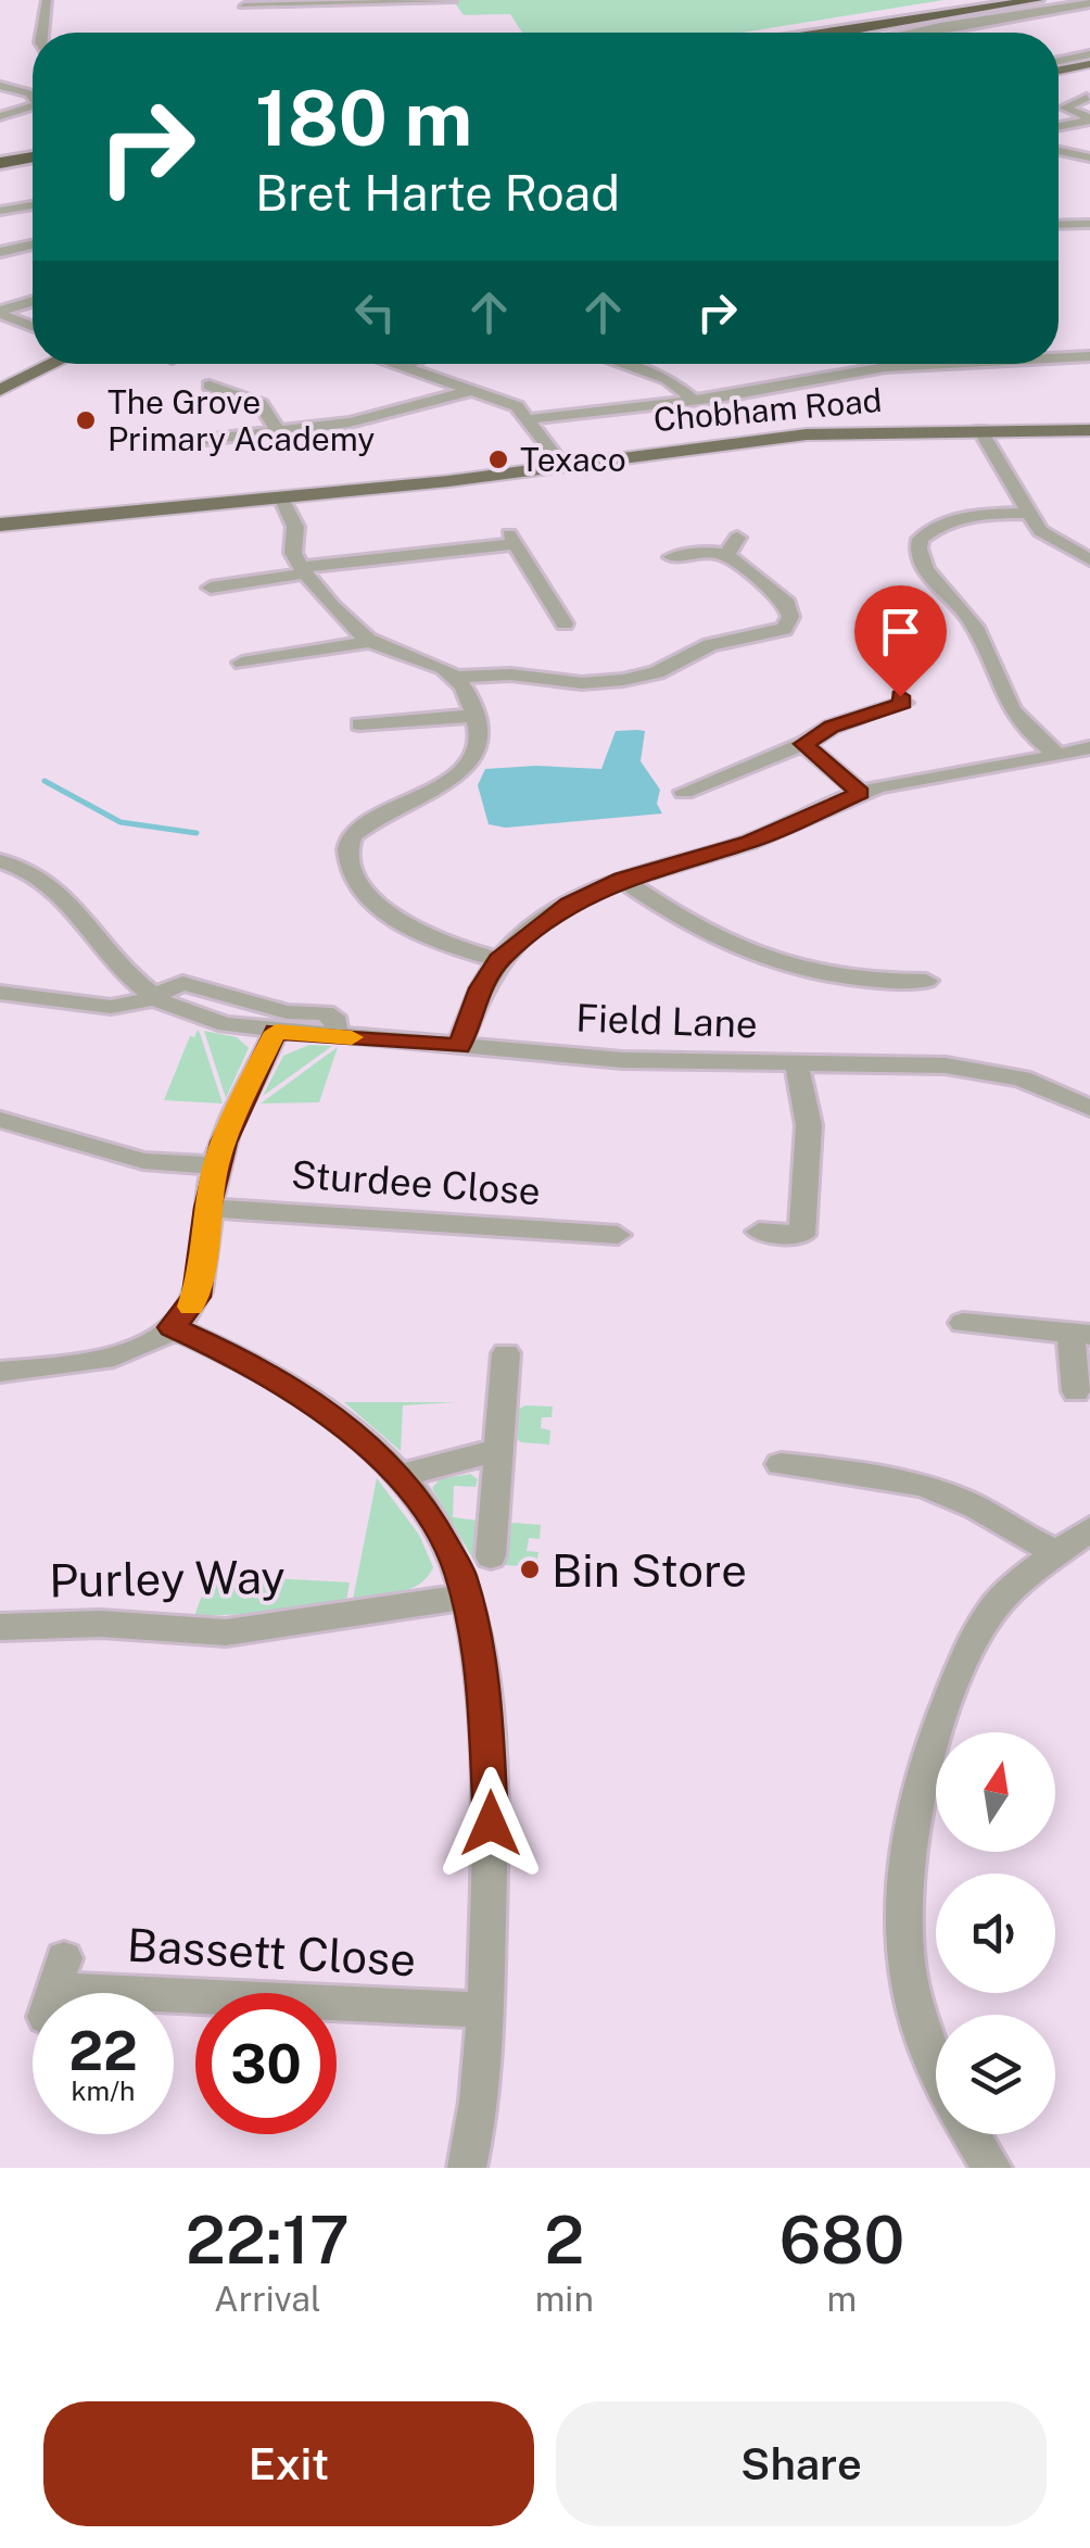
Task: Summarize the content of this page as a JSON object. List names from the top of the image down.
{
  "streets": {
    "main road": ["Chobham Road"],
    "street": [
      "Field Lane",
      "Sturdee Close",
      "Purley Way",
      "Bassett Close"
    ]
  },
  "places": ["The Grove Primary Academy", "Texaco", "Bin Store"],
  "north": "top",
  "page": {
    "turn": ["180 m", "Bret Harte Road"],
    "speed": "22 km/h",
    "limit": "30",
    "eta": [
      "22:17",
      "Arrival",
      "2",
      "min",
      "680",
      "m"
    ],
    "buttons": ["Exit", "Share"]
  }
}
